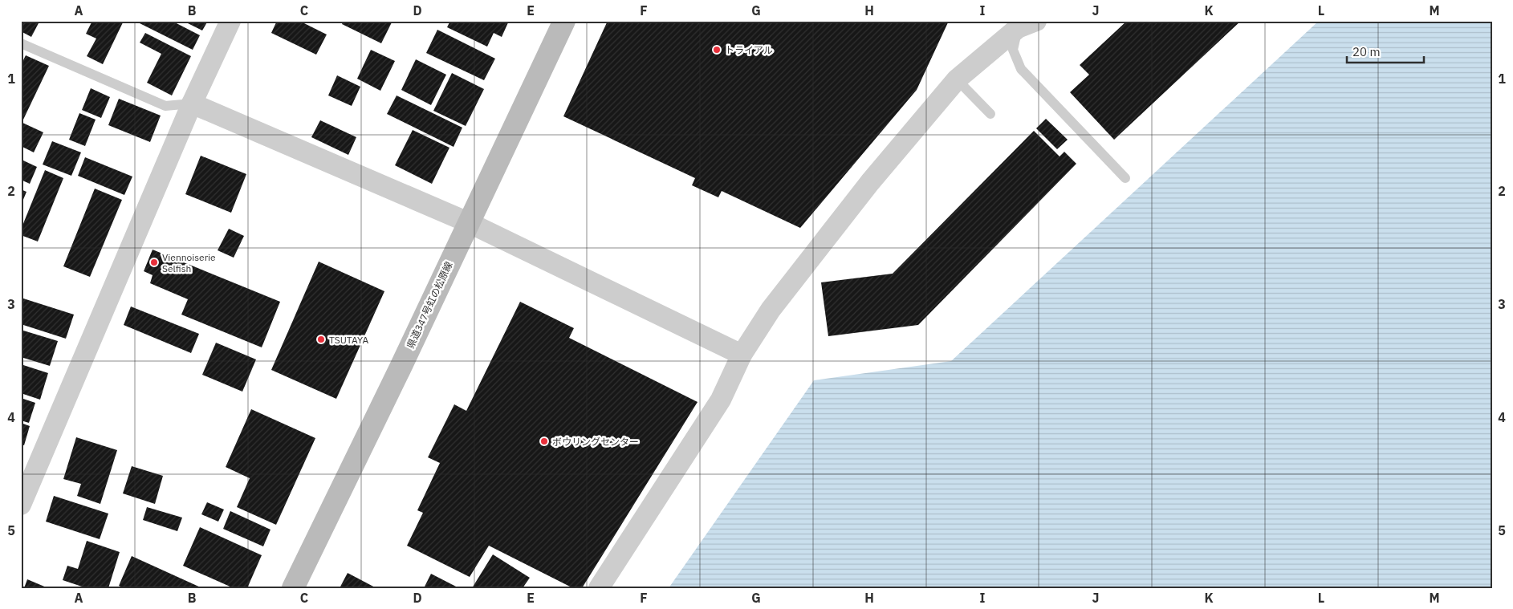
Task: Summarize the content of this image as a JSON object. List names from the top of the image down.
{
  "streets": {
    "main road": ["県道347号虹の松原線"]
  },
  "places": [
    "トライアル",
    "Viennoiserie Selfish",
    "TSUTAYA",
    "ボウリングセンター"
  ],
  "scale_bar": "20 m",
  "grid": {
    "columns": [
      "A",
      "B",
      "C",
      "D",
      "E",
      "F",
      "G",
      "H",
      "I",
      "J",
      "K",
      "L",
      "M"
    ],
    "rows": [
      "1",
      "2",
      "3",
      "4",
      "5"
    ]
  }
}
